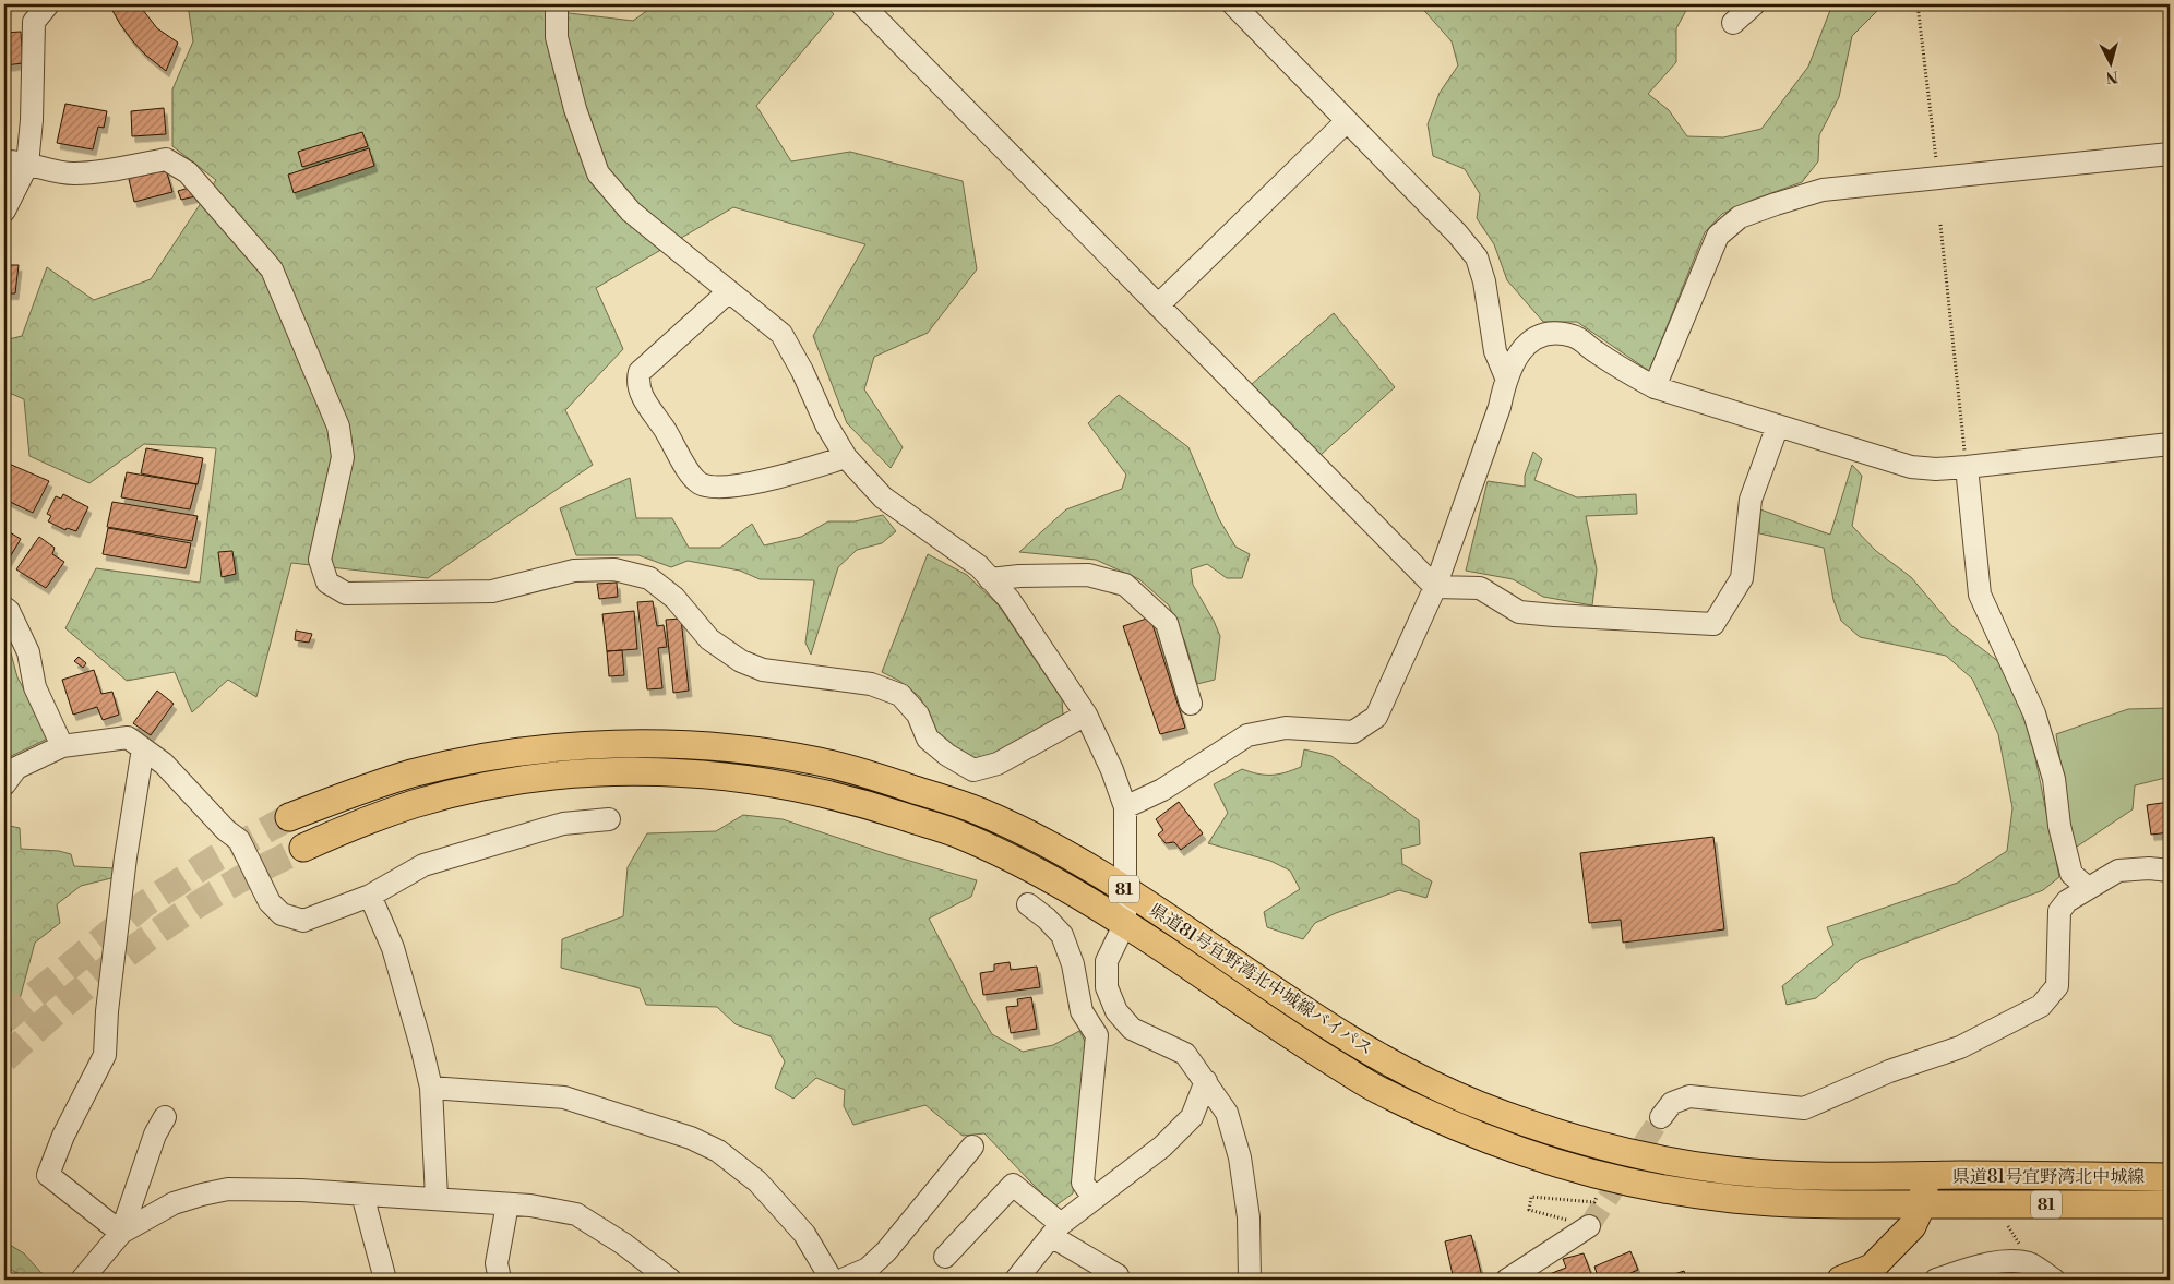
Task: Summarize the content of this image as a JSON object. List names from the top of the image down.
{
  "streets": {
    "main road": ["81", "県道81号宜野湾北中城線バイパス", "県道81号宜野湾北中城線"]
  },
  "crossings": [
    ["県道81号宜野湾北中城線バイパス", "県道81号宜野湾北中城線"]
  ],
  "north": "bottom"
}
